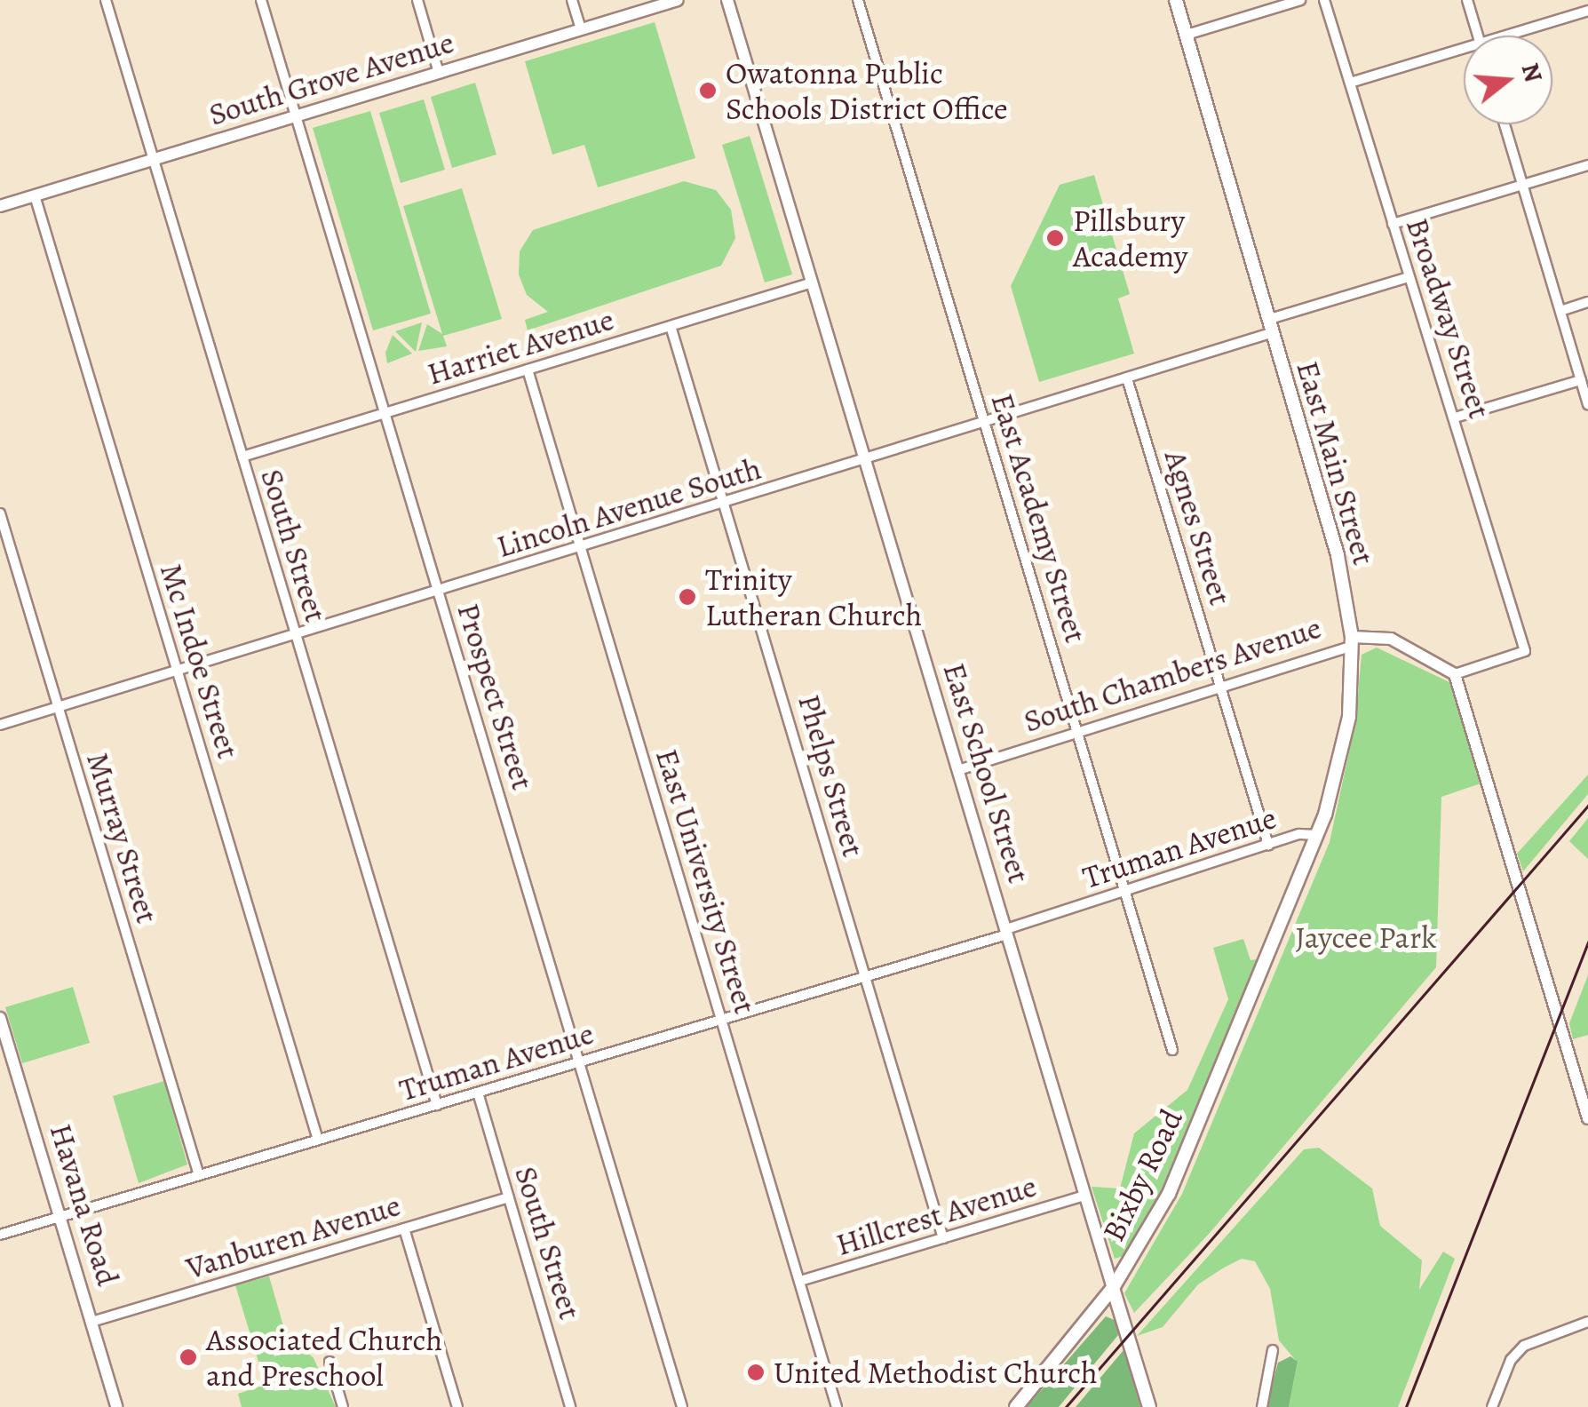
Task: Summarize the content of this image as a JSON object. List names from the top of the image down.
{
  "streets": {
    "main road": ["East Main Street", "East School Street", "Bixby Road"],
    "street": [
      "South Grove Avenue",
      "Broadway Street",
      "Harriet Avenue",
      "Lincoln Avenue South",
      "East Academy Street",
      "Agnes Street",
      "South Street",
      "Mc Indoe Street",
      "South Chambers Avenue",
      "Prospect Street",
      "Phelps Street",
      "Murray Street",
      "Truman Avenue",
      "East University Street",
      "Havana Road",
      "Hillcrest Avenue",
      "Vanburen Avenue"
    ]
  },
  "crossings": [
    ["South Grove Avenue", "South Street"],
    ["South Grove Avenue", "Mc Indoe Street"],
    ["South Grove Avenue", "Prospect Street"],
    ["Broadway Street", "South Chambers Avenue"],
    ["Harriet Avenue", "South Street"],
    ["Harriet Avenue", "Prospect Street"],
    ["Harriet Avenue", "East School Street"],
    ["Harriet Avenue", "Phelps Street"],
    ["Harriet Avenue", "East University Street"],
    ["East Main Street", "Lincoln Avenue South"],
    ["East Main Street", "South Chambers Avenue"],
    ["East Main Street", "Truman Avenue"],
    ["East Main Street", "Bixby Road"],
    ["Lincoln Avenue South", "East Academy Street"],
    ["Lincoln Avenue South", "Agnes Street"],
    ["Lincoln Avenue South", "South Street"],
    ["Lincoln Avenue South", "Mc Indoe Street"],
    ["Lincoln Avenue South", "Prospect Street"],
    ["Lincoln Avenue South", "East School Street"],
    ["Lincoln Avenue South", "Phelps Street"],
    ["Lincoln Avenue South", "Murray Street"],
    ["Lincoln Avenue South", "East University Street"],
    ["East Academy Street", "South Chambers Avenue"],
    ["East Academy Street", "Truman Avenue"],
    ["Agnes Street", "South Chambers Avenue"],
    ["Agnes Street", "Truman Avenue"],
    ["South Street", "Truman Avenue"],
    ["South Street", "Vanburen Avenue"],
    ["Mc Indoe Street", "Truman Avenue"],
    ["South Chambers Avenue", "East School Street"],
    ["Prospect Street", "Truman Avenue"],
    ["East School Street", "Truman Avenue"],
    ["East School Street", "Bixby Road"],
    ["East School Street", "Hillcrest Avenue"],
    ["Phelps Street", "Truman Avenue"],
    ["Phelps Street", "Hillcrest Avenue"],
    ["Murray Street", "Truman Avenue"],
    ["Truman Avenue", "East University Street"],
    ["Truman Avenue", "Havana Road"],
    ["East University Street", "Hillcrest Avenue"],
    ["Havana Road", "Vanburen Avenue"]
  ],
  "parks": ["Jaycee Park"],
  "places": [
    "Owatonna Public Schools District Office",
    "Pillsbury Academy",
    "Trinity Lutheran Church",
    "Associated Church and Preschool",
    "United Methodist Church"
  ],
  "north": "right"
}
